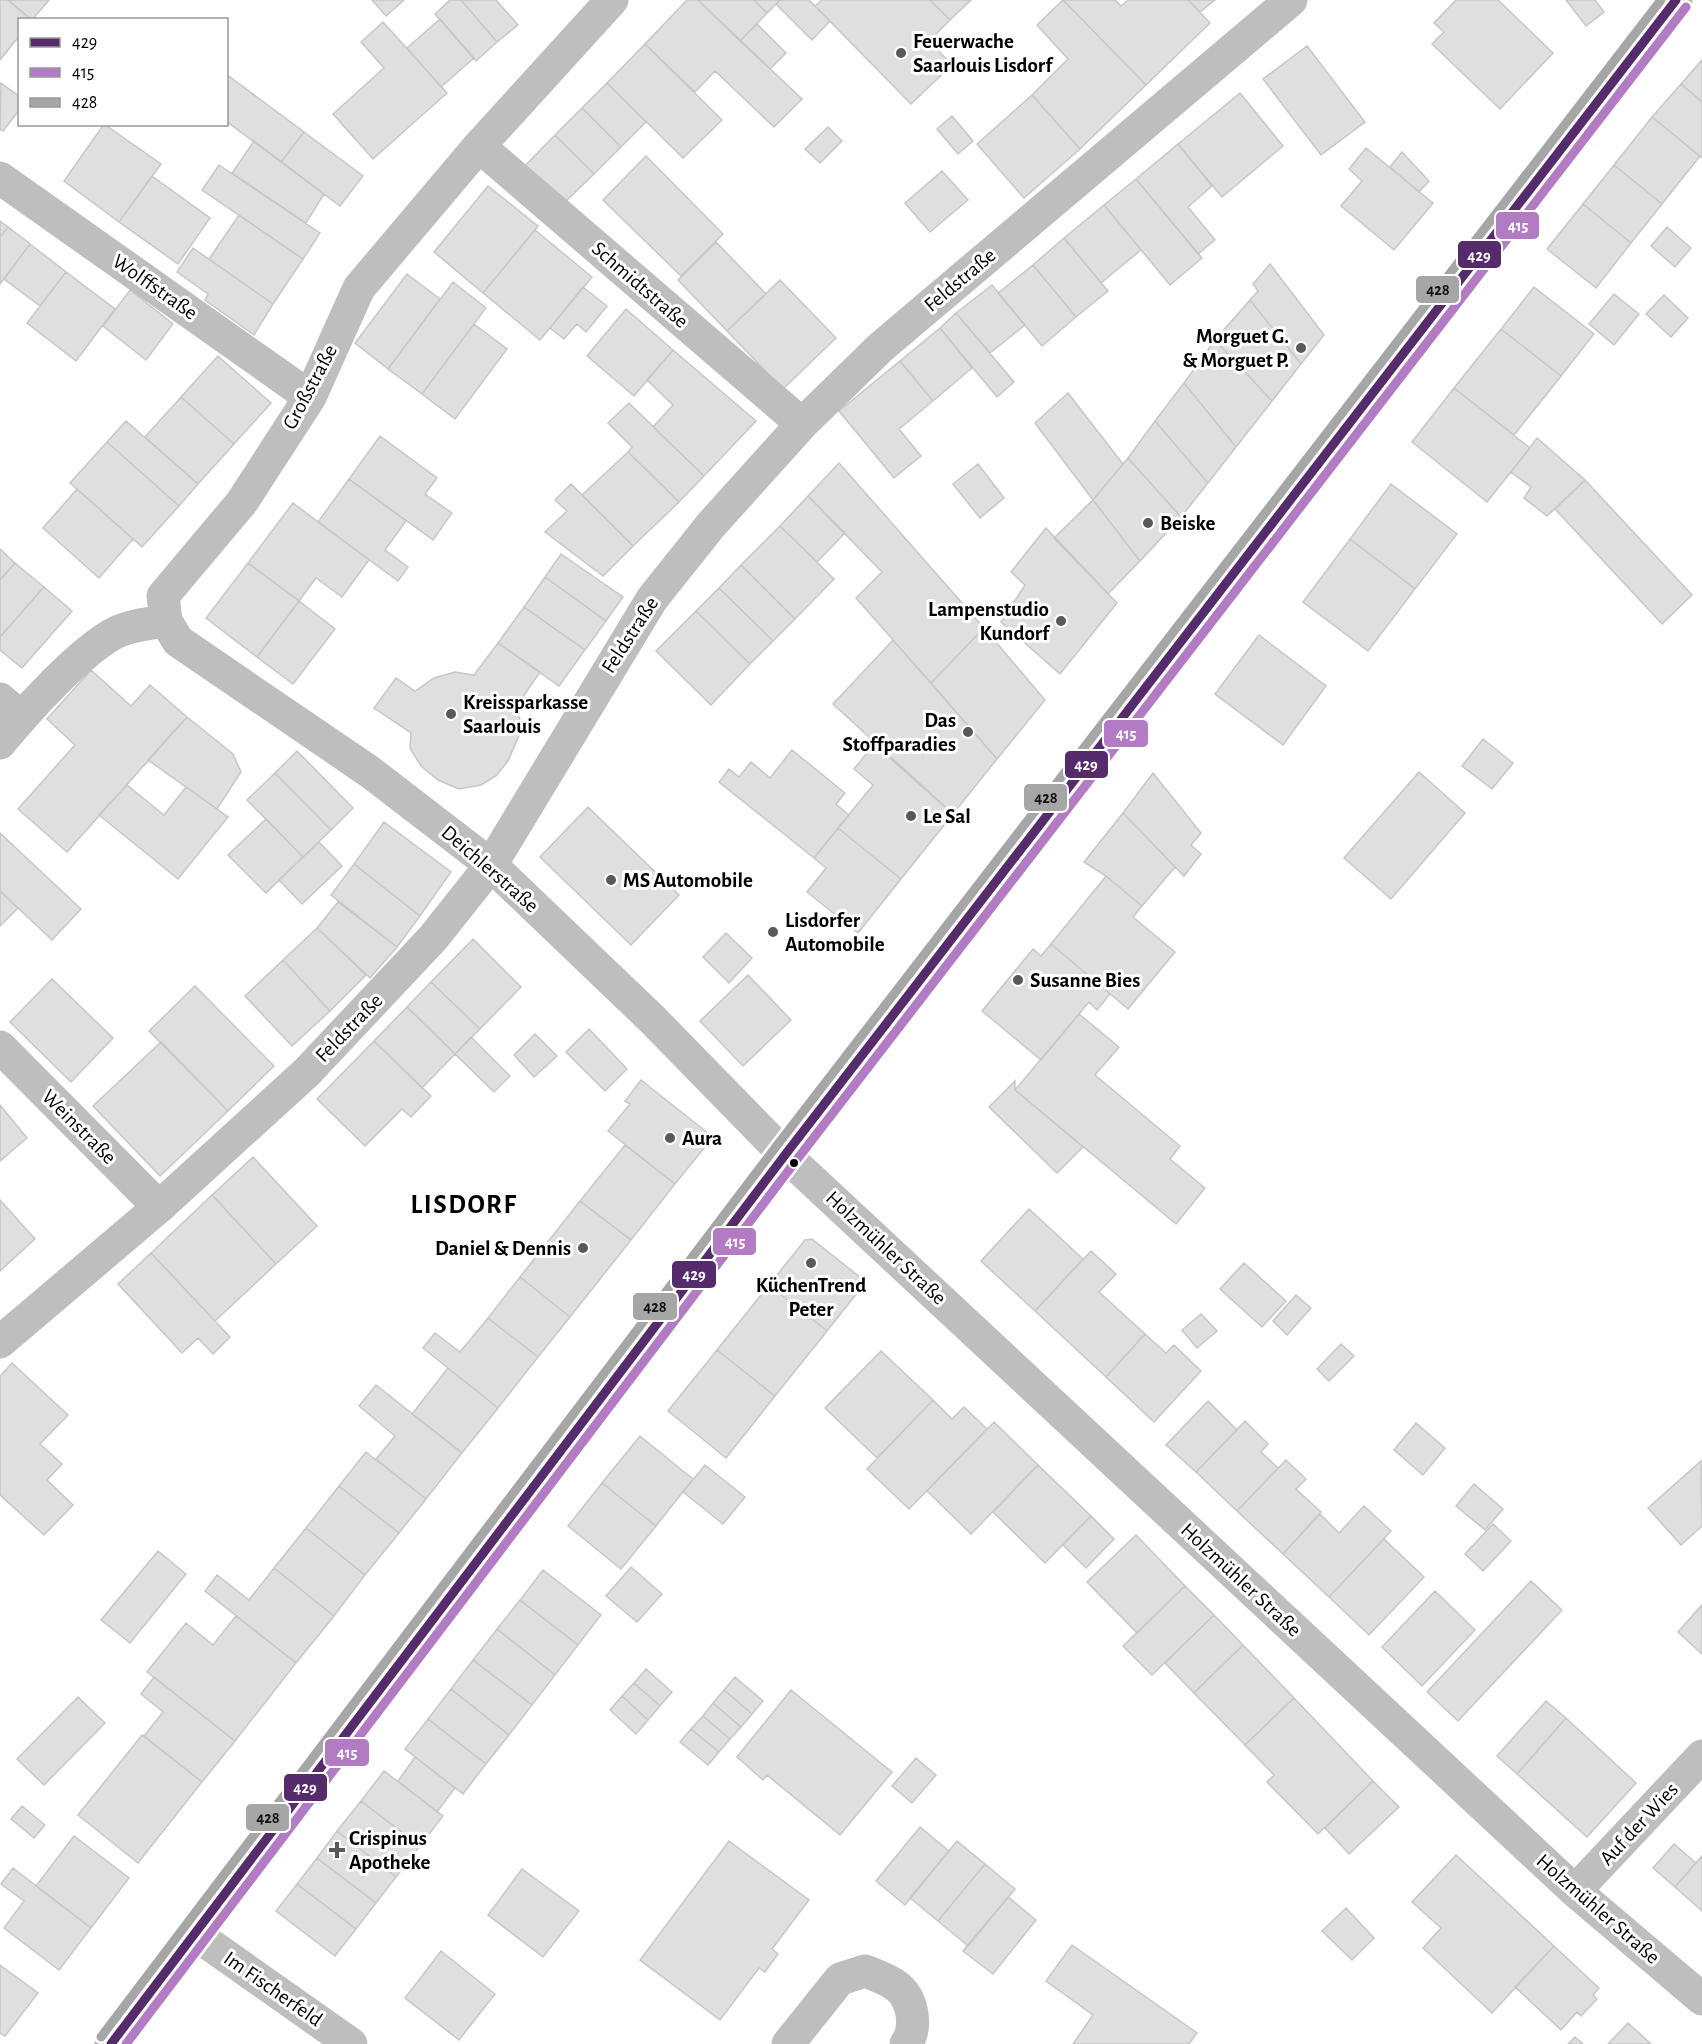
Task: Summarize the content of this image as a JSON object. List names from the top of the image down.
{
  "streets": {
    "street": [
      "Feldstraße",
      "Schmidtstraße",
      "Wolffstraße",
      "Großstraße",
      "Deichlerstraße",
      "Weinstraße",
      "Holzmühler Straße",
      "Auf der Wies",
      "Im Fischerfeld"
    ]
  },
  "crossings": [
    ["Feldstraße", "Schmidtstraße"],
    ["Feldstraße", "Deichlerstraße"],
    ["Feldstraße", "Weinstraße"],
    ["Schmidtstraße", "Großstraße"],
    ["Wolffstraße", "Großstraße"],
    ["Großstraße", "Deichlerstraße"],
    ["Deichlerstraße", "Holzmühler Straße"],
    ["Holzmühler Straße", "Auf der Wies"]
  ],
  "districts": ["LISDORF"],
  "places": {
    "other": [
      "Feuerwache Saarlouis Lisdorf",
      "Morguet G. & Morguet P.",
      "Beiske",
      "Lampenstudio Kundorf",
      "Kreissparkasse Saarlouis",
      "Das Stoffparadies",
      "Le Sal",
      "MS Automobile",
      "Lisdorfer Automobile",
      "Susanne Bies",
      "Aura",
      "Daniel & Dennis",
      "KüchenTrend Peter"
    ],
    "health": ["Crispinus Apotheke"]
  },
  "lines": ["transit line 429", "transit line 428", "transit line 415"],
  "legend": ["429", "415", "428"]
}
